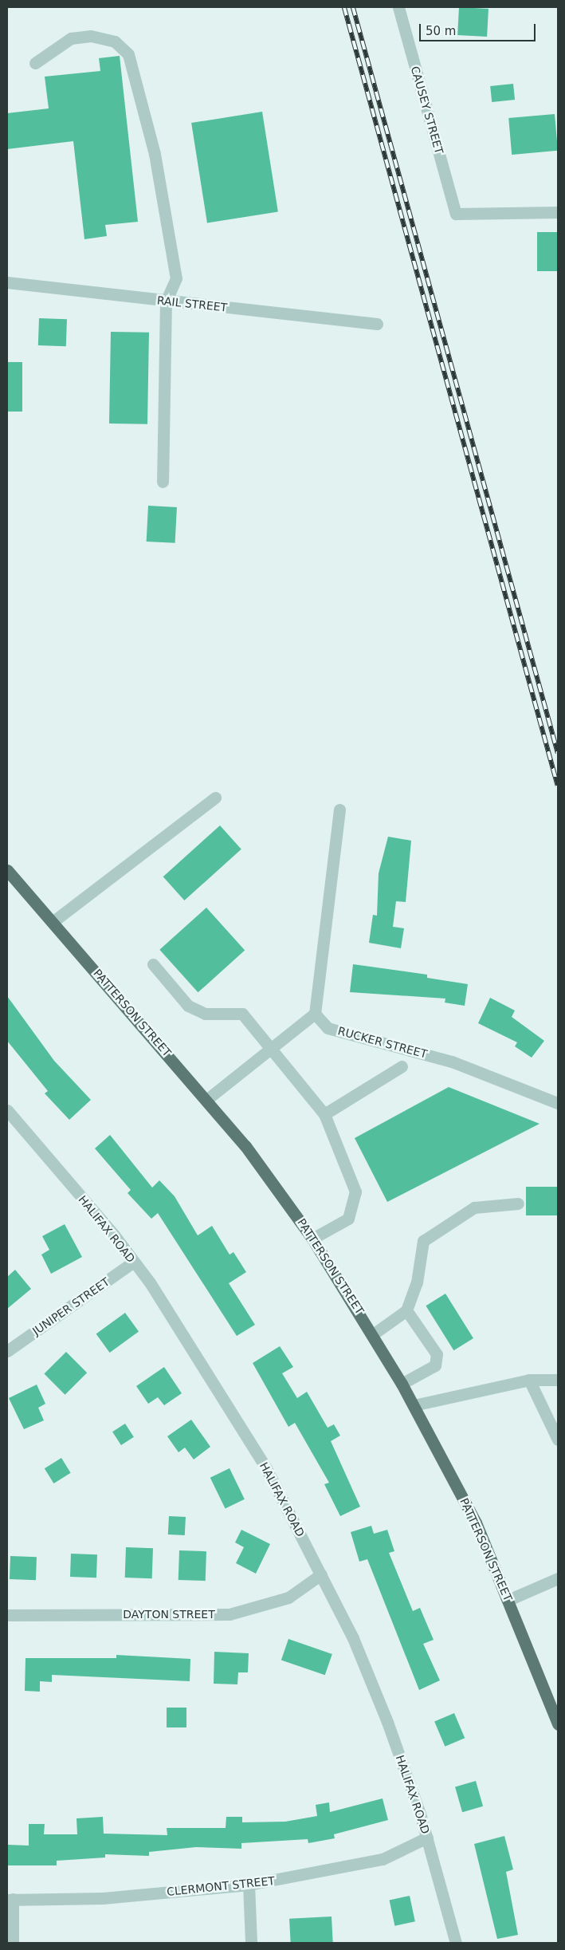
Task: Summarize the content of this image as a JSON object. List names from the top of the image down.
{
  "streets": {
    "main road": ["PATTERSON STREET"],
    "street": [
      "CAUSEY STREET",
      "RAIL STREET",
      "RUCKER STREET",
      "HALIFAX ROAD",
      "JUNIPER STREET",
      "DAYTON STREET",
      "CLERMONT STREET"
    ]
  },
  "crossings": [
    ["HALIFAX ROAD", "JUNIPER STREET"],
    ["HALIFAX ROAD", "DAYTON STREET"],
    ["HALIFAX ROAD", "CLERMONT STREET"]
  ],
  "scale_bar": "50 m"
}
